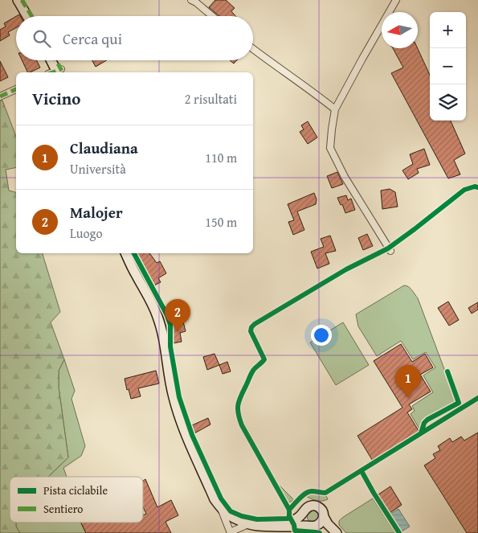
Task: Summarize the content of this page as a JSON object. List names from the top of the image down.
{
  "legend": ["Pista ciclabile", "Sentiero"],
  "north": "left",
  "page": {
    "map_buttons": ["+", "−"],
    "search": "Cerca qui",
    "heading": ["Vicino", "2 risultati"],
    "list": [
      {
        "mark": "1",
        "name": "Claudiana",
        "note": "Università",
        "value": "110 m"
      },
      {
        "mark": "2",
        "name": "Malojer",
        "note": "Luogo",
        "value": "150 m"
      }
    ],
    "pins": ["2", "1"]
  }
}
